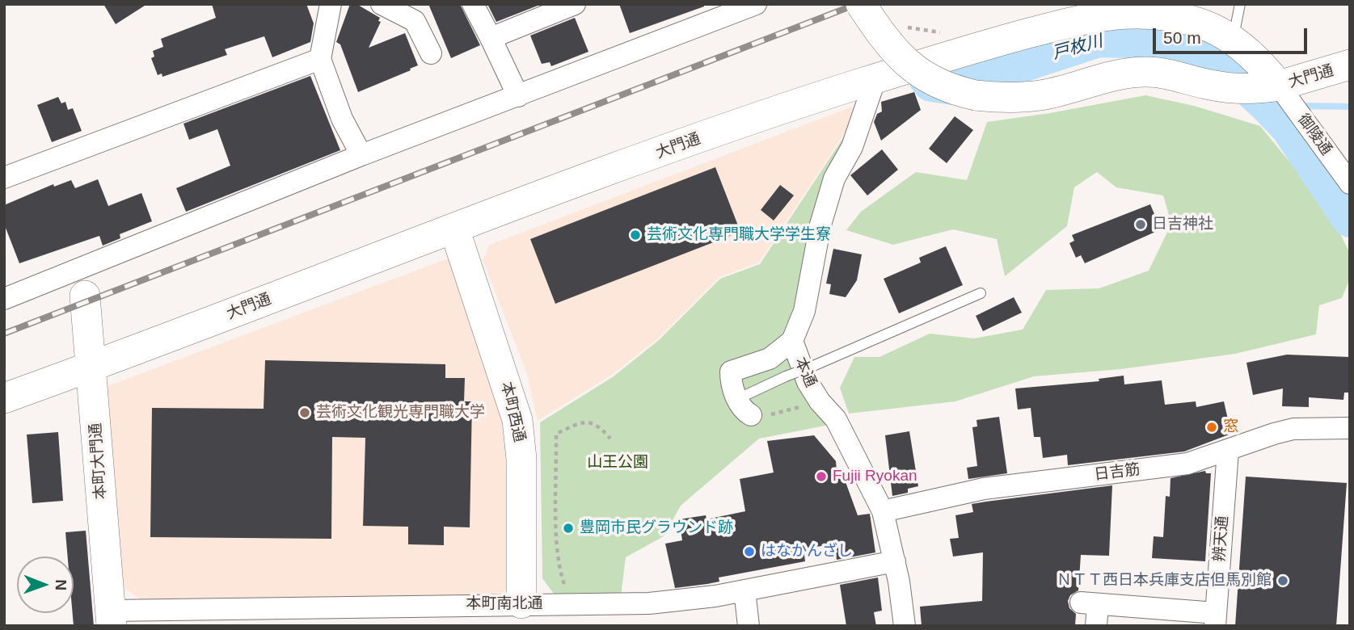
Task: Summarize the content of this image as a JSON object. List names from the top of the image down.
{
  "streets": {
    "street": [
      "大門通",
      "御陵通",
      "本通",
      "本町西通",
      "本町大門通",
      "日吉筋",
      "辨天通",
      "本町南北通"
    ]
  },
  "crossings": [
    ["大門通", "御陵通"],
    ["大門通", "本通"],
    ["大門通", "本町西通"],
    ["大門通", "本町大門通"],
    ["本通", "日吉筋"],
    ["本通", "本町南北通"],
    ["本町西通", "本町南北通"],
    ["本町大門通", "本町南北通"],
    ["日吉筋", "辨天通"]
  ],
  "water": ["戸枚川"],
  "parks": ["山王公園"],
  "places": [
    "日吉神社",
    "芸術文化専門職大学学生寮",
    "芸術文化観光専門職大学",
    "窓",
    "Fujii Ryokan",
    "豊岡市民グラウンド跡",
    "はなかんざし",
    "ＮＴＴ西日本兵庫支店但馬別館"
  ],
  "scale_bar": "50 m",
  "north": "right"
}
